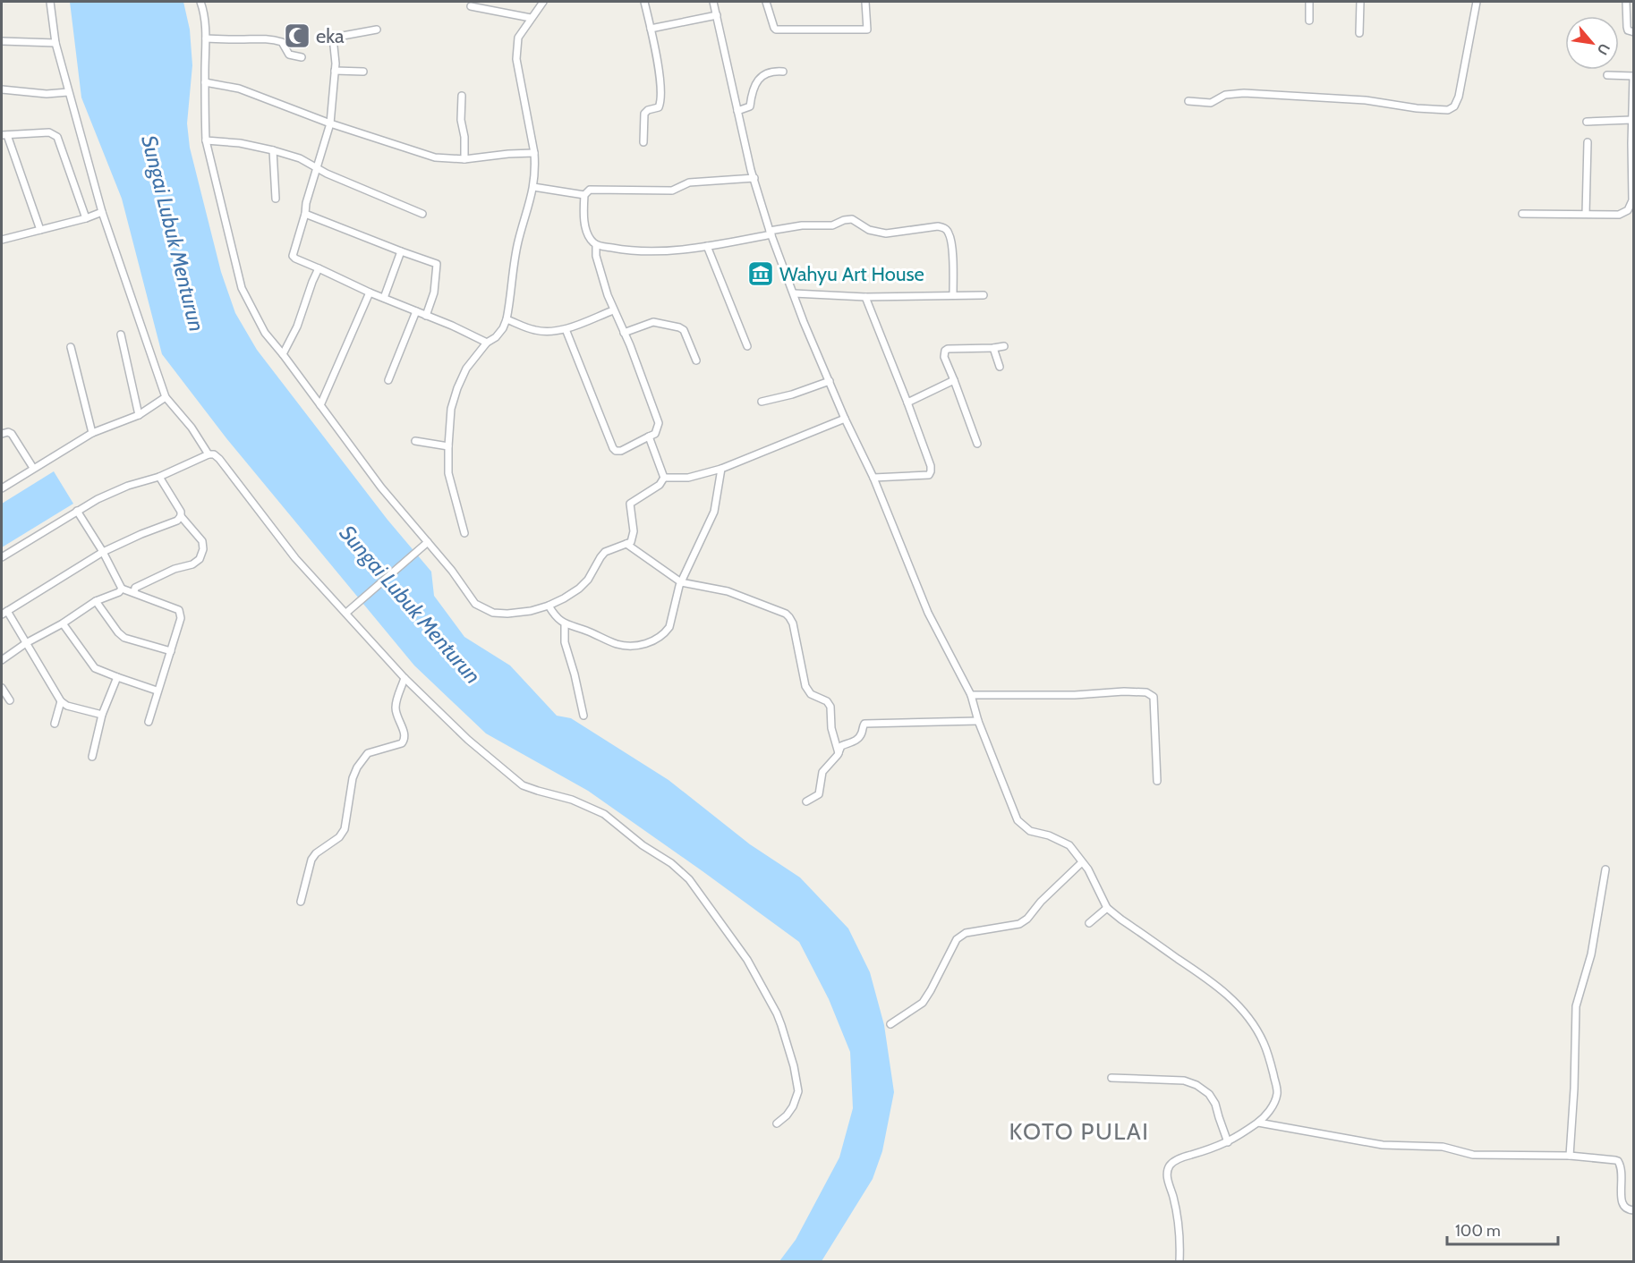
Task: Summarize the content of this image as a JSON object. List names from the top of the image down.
{
  "districts": ["KOTO PULAI"],
  "water": ["Sungai Lubuk Menturun"],
  "places": {
    "mosque": ["eka"],
    "museum": ["Wahyu Art House"]
  },
  "scale_bar": "100 m",
  "north": "bottom right"
}
